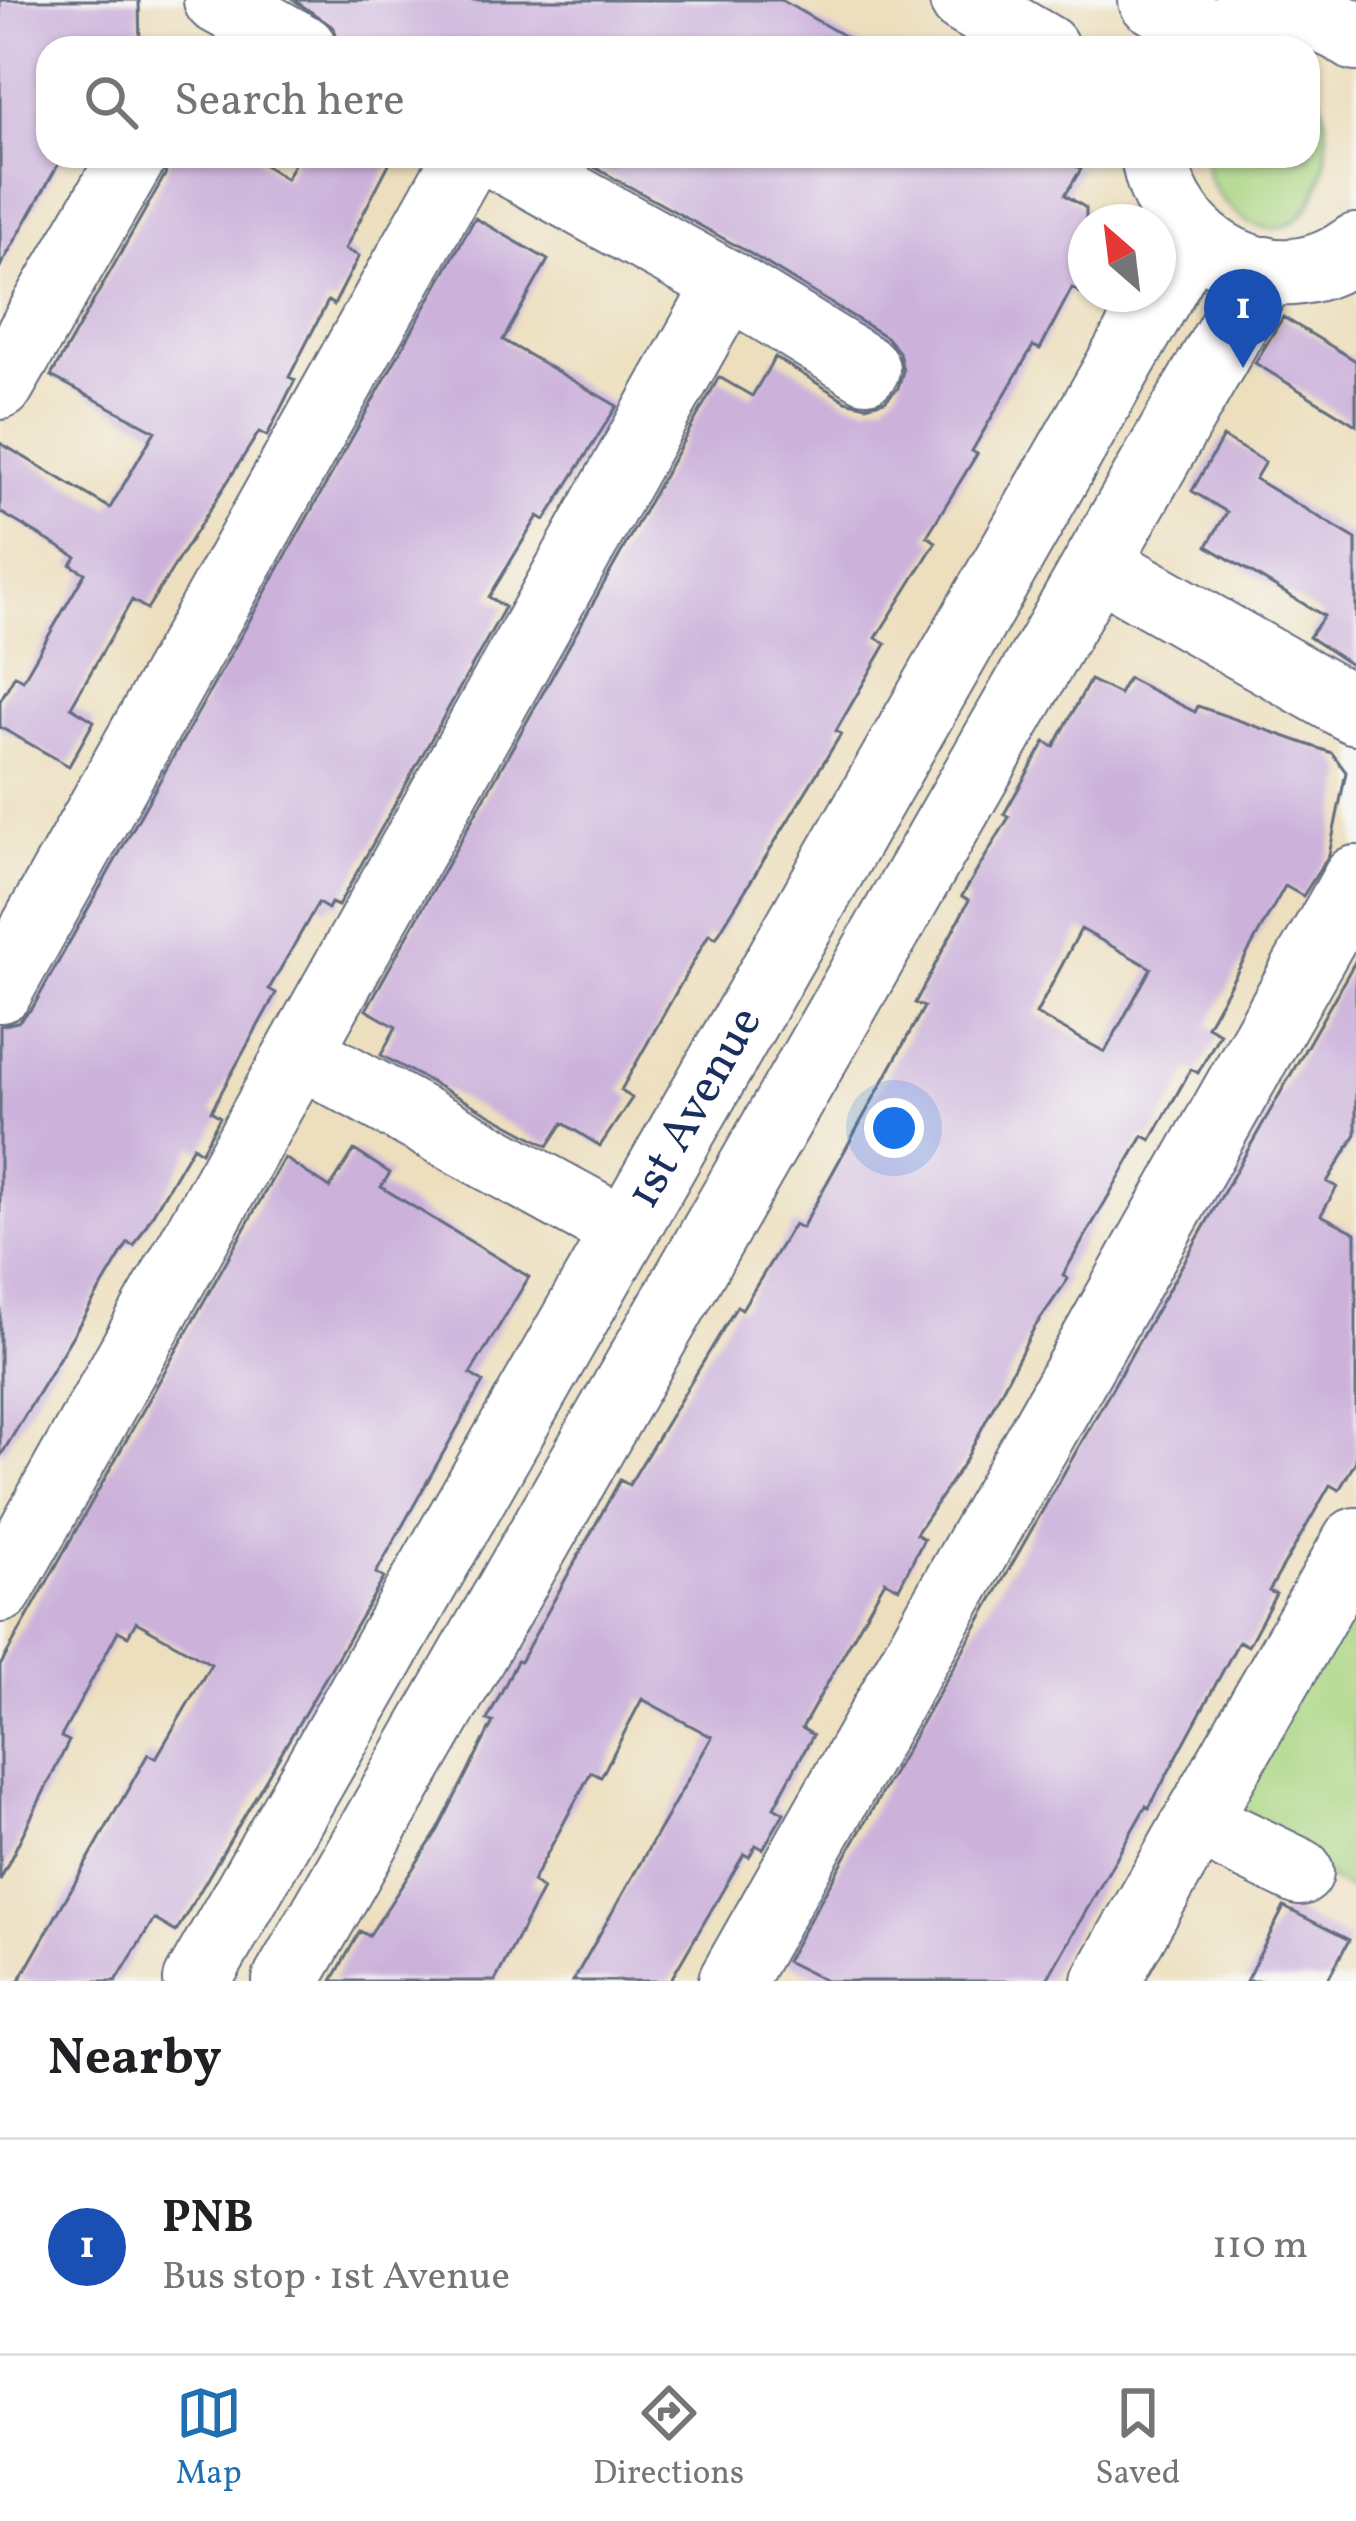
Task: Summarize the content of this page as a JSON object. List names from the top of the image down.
{
  "streets": {
    "street": ["1st Avenue"]
  },
  "north": "top left",
  "page": {
    "search": "Search here",
    "pins": "1",
    "heading": "Nearby",
    "list": [
      {
        "mark": "1",
        "name": "PNB",
        "note": "Bus stop · 1st Avenue",
        "value": "110 m"
      }
    ],
    "nav": ["Map", "Directions", "Saved"]
  }
}
